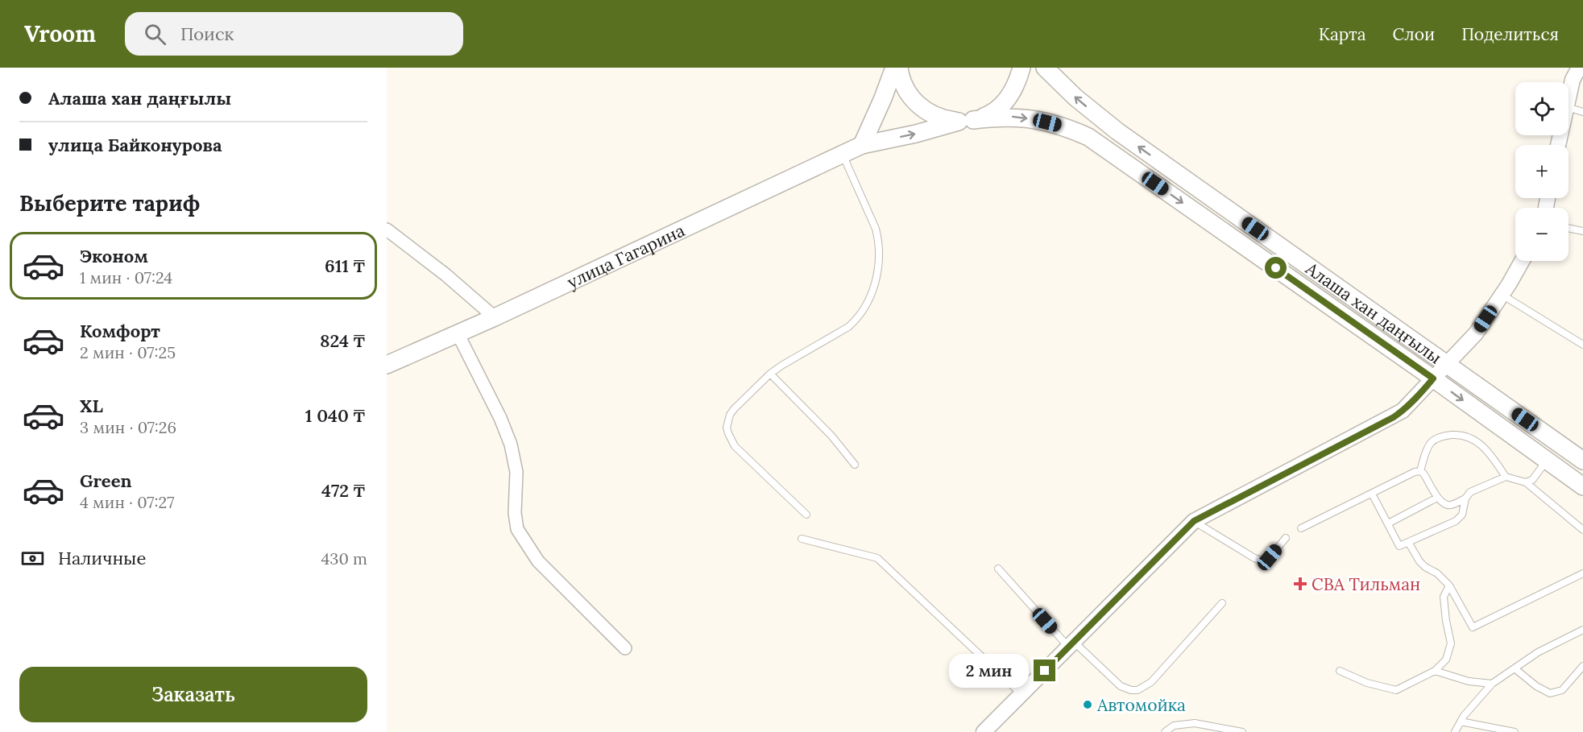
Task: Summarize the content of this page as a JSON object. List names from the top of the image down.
{
  "streets": {
    "main road": ["улица Гагарина", "Алаша хан даңғылы"]
  },
  "crossings": [
    ["улица Гагарина", "Алаша хан даңғылы"]
  ],
  "places": {
    "health": ["СВА Тильман"],
    "other": ["Автомойка"]
  },
  "page": {
    "header": "Vroom",
    "search": "Поиск",
    "nav": ["Карта", "Слои", "Поделиться"],
    "banner": ["Алаша хан даңғылы", "улица Байконурова"],
    "map_buttons": ["+", "−"],
    "heading": "Выберите тариф",
    "list": [
      {
        "name": "Эконом",
        "note": "1 мин · 07:24",
        "value": "611 ₸"
      },
      {
        "name": "Комфорт",
        "note": "2 мин · 07:25",
        "value": "824 ₸"
      },
      {
        "name": "XL",
        "note": "3 мин · 07:26",
        "value": "1 040 ₸"
      },
      {
        "name": "Green",
        "note": "4 мин · 07:27",
        "value": "472 ₸"
      }
    ],
    "pay": ["Наличные", "430 m"],
    "bubble": "2 мин",
    "buttons": "Заказать"
  }
}
